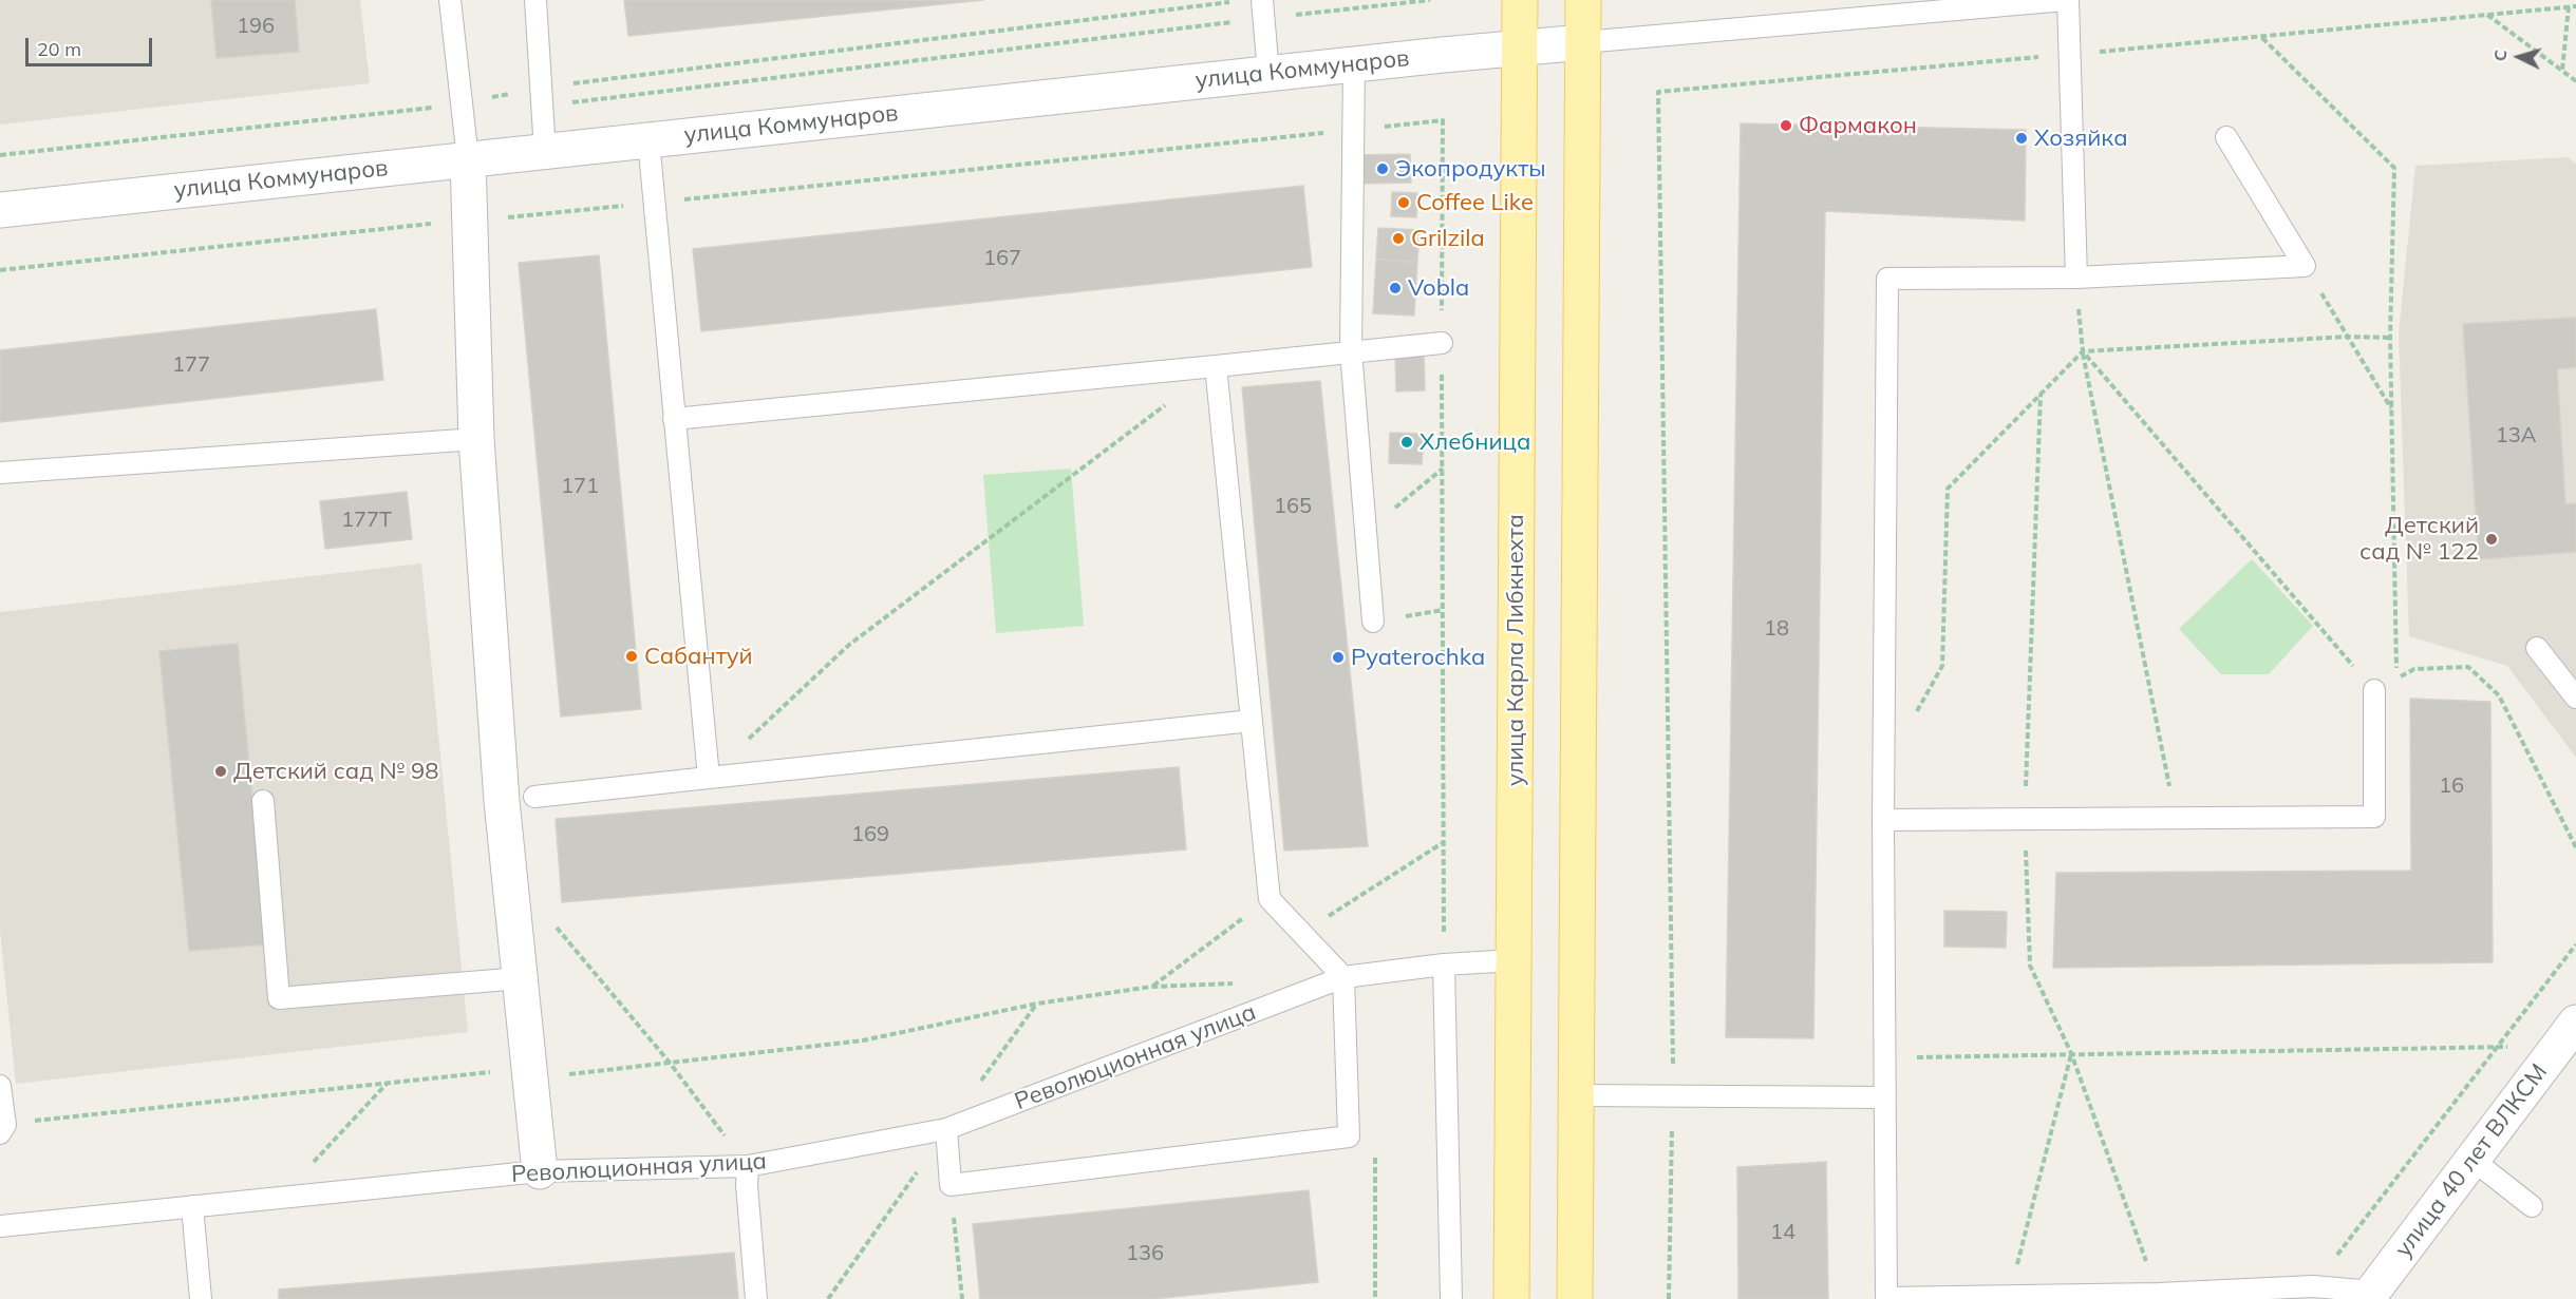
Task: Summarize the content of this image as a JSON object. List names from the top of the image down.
{
  "streets": {
    "main road": ["улица Карла Либкнехта"],
    "street": ["улица Коммунаров", "улица 40 лет ВЛКСМ"],
    "lane": ["Революционная улица"]
  },
  "crossings": [
    ["улица Коммунаров", "улица Карла Либкнехта"],
    ["улица Карла Либкнехта", "Революционная улица"]
  ],
  "places": [
    "Фармакон",
    "Хозяйка",
    "Экопродукты",
    "Coffee Like",
    "Grilzila",
    "Vobla",
    "Хлебница",
    "Детский сад № 122",
    "Сабантуй",
    "Pyaterochka",
    "Детский сад № 98"
  ],
  "house_numbers": [
    "196",
    "167",
    "177",
    "13А",
    "171",
    "165",
    "177Т",
    "18",
    "16",
    "169",
    "14",
    "136"
  ],
  "scale_bar": "20 m",
  "north": "left"
}
